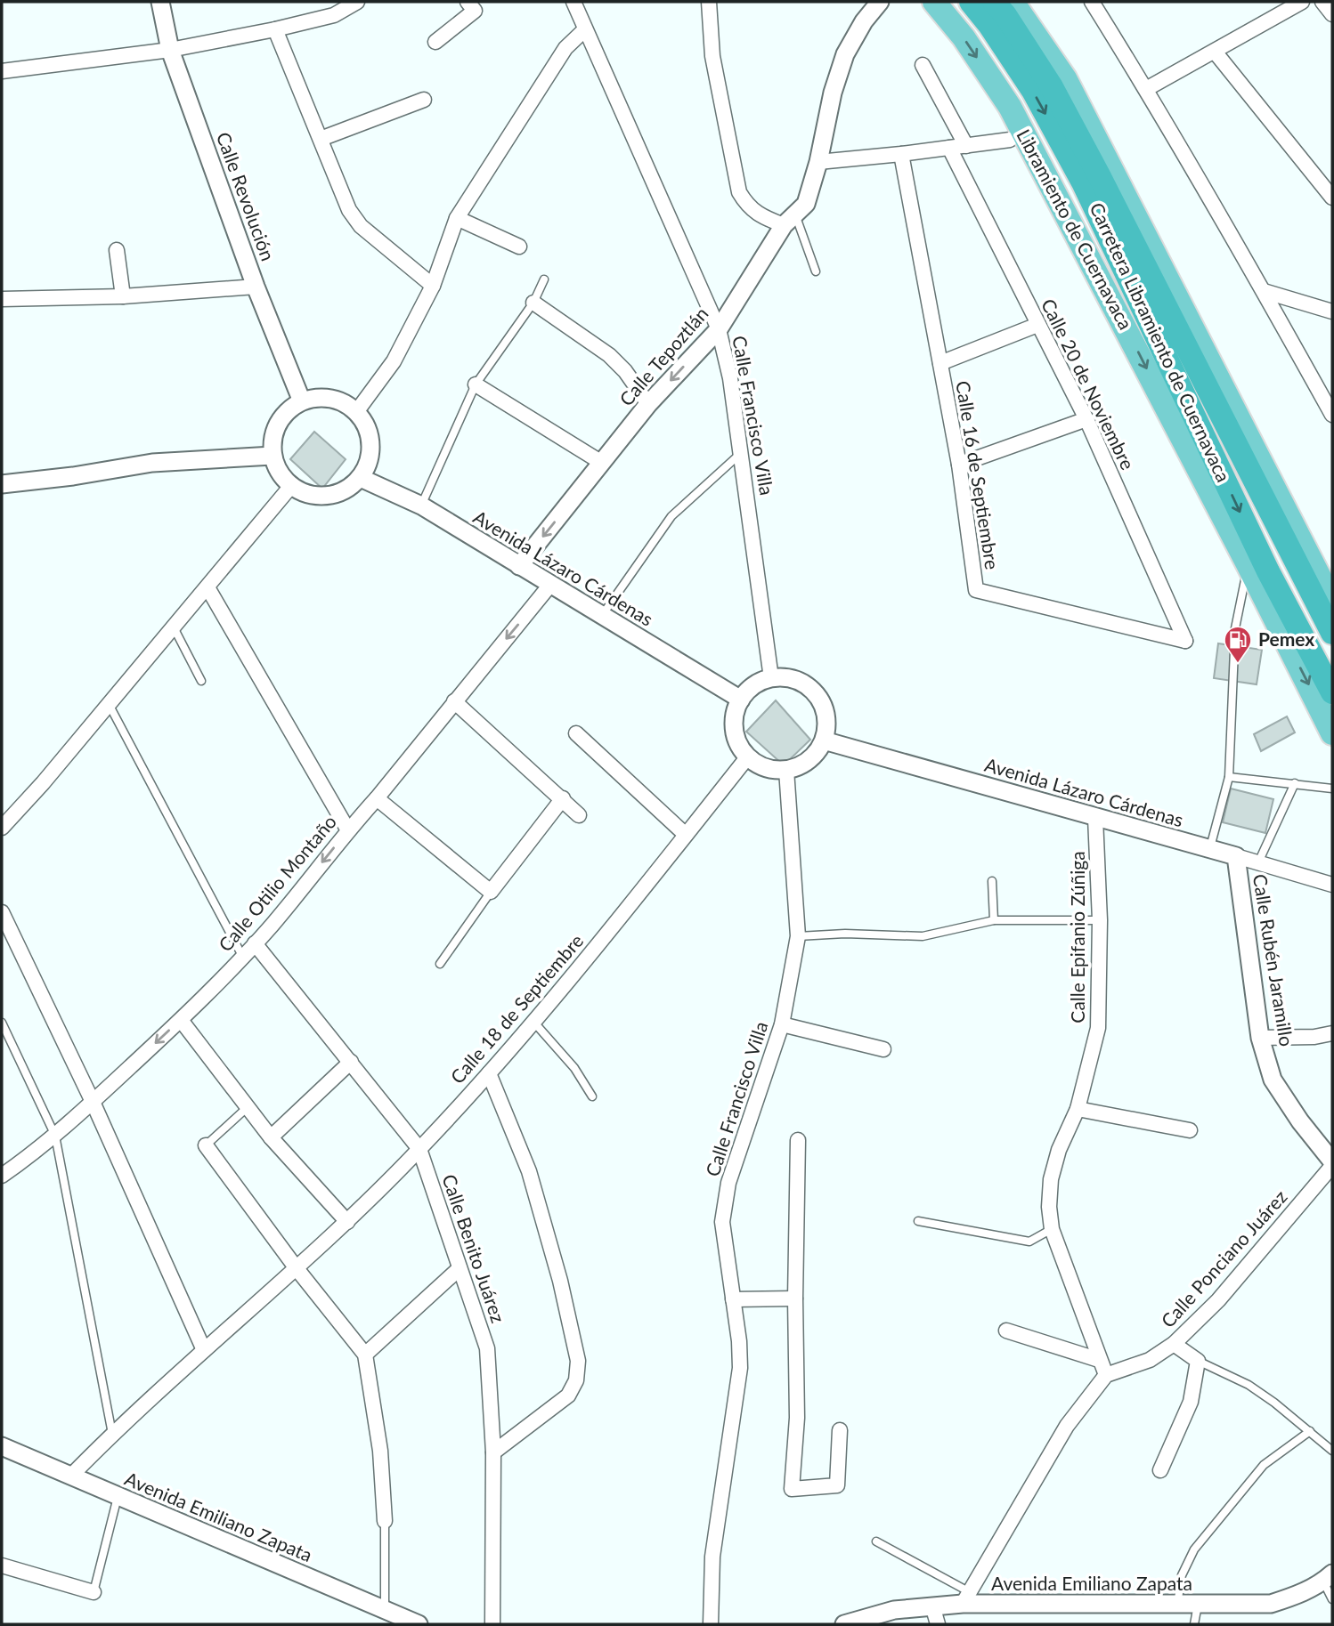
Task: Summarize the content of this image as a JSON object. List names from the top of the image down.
{
  "streets": {
    "highway": ["Carretera Libramiento de Cuernavaca"],
    "main road": ["Libramiento de Cuernavaca"],
    "street": [
      "Calle Revolución",
      "Calle Tepoztlán",
      "Calle 20 de Noviembre",
      "Calle Francisco Villa",
      "Calle 16 de Septiembre",
      "Avenida Lázaro Cárdenas",
      "Calle Otilio Montaño",
      "Calle Epifanio Zúñiga",
      "Calle Rubén Jaramillo",
      "Calle 18 de Septiembre",
      "Calle Benito Juárez",
      "Calle Ponciano Juárez",
      "Avenida Emiliano Zapata"
    ]
  },
  "crossings": [
    ["Calle Revolución", "Avenida Lázaro Cárdenas"],
    ["Calle Tepoztlán", "Calle Francisco Villa"],
    ["Calle Tepoztlán", "Avenida Lázaro Cárdenas"],
    ["Calle 20 de Noviembre", "Calle 16 de Septiembre"],
    ["Calle Francisco Villa", "Avenida Lázaro Cárdenas"],
    ["Calle Francisco Villa", "Calle 18 de Septiembre"],
    ["Avenida Lázaro Cárdenas", "Calle Otilio Montaño"],
    ["Avenida Lázaro Cárdenas", "Calle Epifanio Zúñiga"],
    ["Avenida Lázaro Cárdenas", "Calle Rubén Jaramillo"],
    ["Avenida Lázaro Cárdenas", "Calle 18 de Septiembre"],
    ["Calle Otilio Montaño", "Calle Benito Juárez"],
    ["Calle Epifanio Zúñiga", "Calle Ponciano Juárez"],
    ["Calle Rubén Jaramillo", "Calle Ponciano Juárez"],
    ["Calle 18 de Septiembre", "Calle Benito Juárez"],
    ["Calle 18 de Septiembre", "Avenida Emiliano Zapata"]
  ],
  "one_way": ["Calle Otilio Montaño"],
  "places": {
    "fuel station": ["Pemex"]
  }
}
